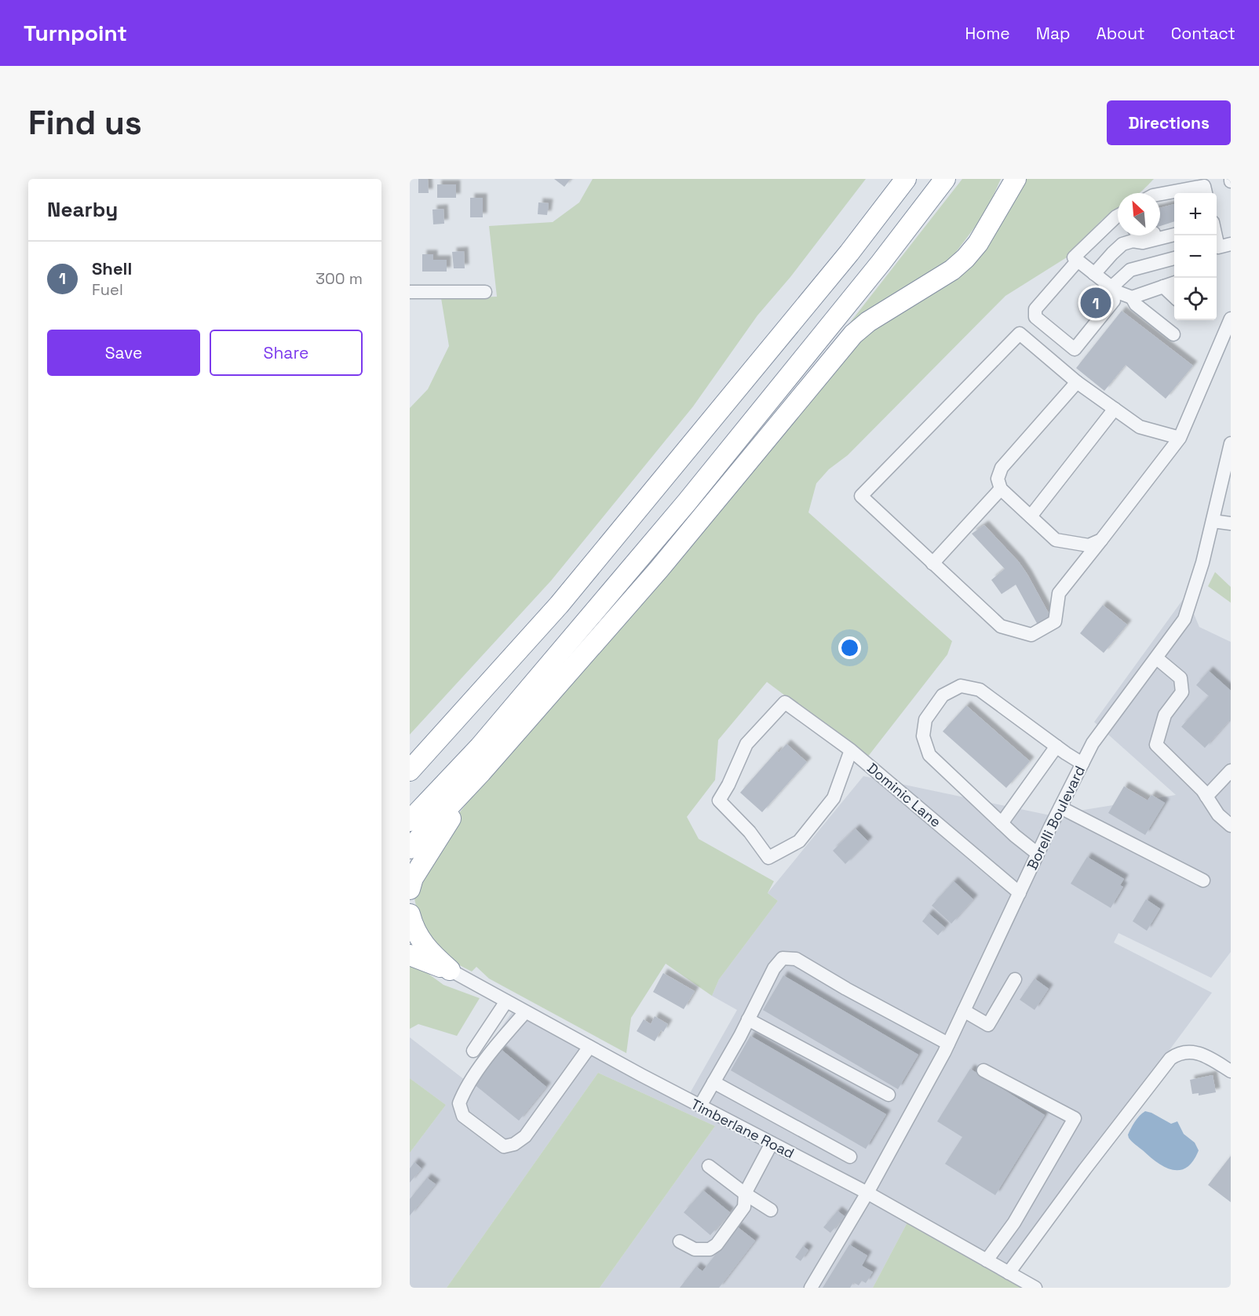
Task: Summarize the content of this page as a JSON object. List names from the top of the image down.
{
  "streets": {
    "street": ["Dominic Lane", "Borelli Boulevard", "Timberlane Road"]
  },
  "crossings": [
    ["Dominic Lane", "Borelli Boulevard"],
    ["Borelli Boulevard", "Timberlane Road"]
  ],
  "north": "top left",
  "page": {
    "header": "Turnpoint",
    "nav": [
      "Home",
      "Map",
      "About",
      "Contact"
    ],
    "buttons": [
      "Directions",
      ["Save", "Share"]
    ],
    "title": "Find us",
    "heading": "Nearby",
    "map_buttons": ["+", "−"],
    "list": [
      {
        "mark": "1",
        "name": "Shell",
        "note": "Fuel",
        "value": "300 m"
      }
    ],
    "pins": "1"
  }
}
